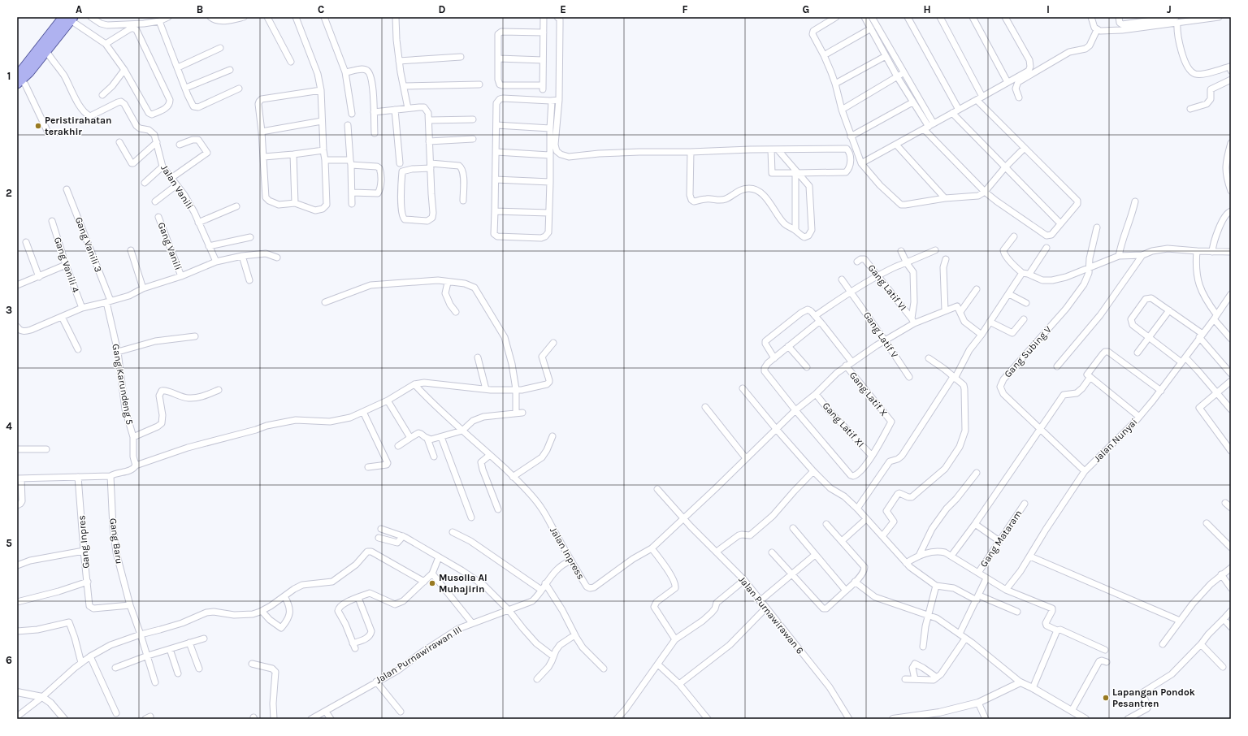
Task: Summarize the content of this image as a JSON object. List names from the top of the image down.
{
  "streets": {
    "street": [
      "Jalan Vanili",
      "Gang Vanili 3",
      "Gang Vanili",
      "Gang Vanili 4",
      "Gang Latif VI",
      "Gang Latif V",
      "Gang Subing V",
      "Gang Karundeng 5",
      "Gang Latif X",
      "Gang Latif XI",
      "Jalan Nunyai",
      "Gang Mataram",
      "Gang Baru",
      "Gang Inpres",
      "Jalan Inpress",
      "Jalan Purnawirawan 6",
      "Jalan Purnawirawan III"
    ]
  },
  "crossings": [
    ["Gang Vanili 3", "Gang Karundeng 5"],
    ["Gang Latif VI", "Jalan Inpress"],
    ["Gang Latif V", "Jalan Inpress"],
    ["Gang Subing V", "Jalan Nunyai"],
    ["Gang Latif X", "Gang Latif XI"],
    ["Gang Latif X", "Jalan Inpress"],
    ["Gang Latif XI", "Jalan Inpress"],
    ["Gang Baru", "Gang Inpres"],
    ["Jalan Inpress", "Jalan Purnawirawan 6"],
    ["Jalan Inpress", "Jalan Purnawirawan III"]
  ],
  "places": ["Peristirahatan terakhir", "Musolla Al Muhajirin", "Lapangan Pondok Pesantren"],
  "grid": {
    "columns": [
      "A",
      "B",
      "C",
      "D",
      "E",
      "F",
      "G",
      "H",
      "I",
      "J"
    ],
    "rows": [
      "1",
      "2",
      "3",
      "4",
      "5",
      "6"
    ]
  }
}
